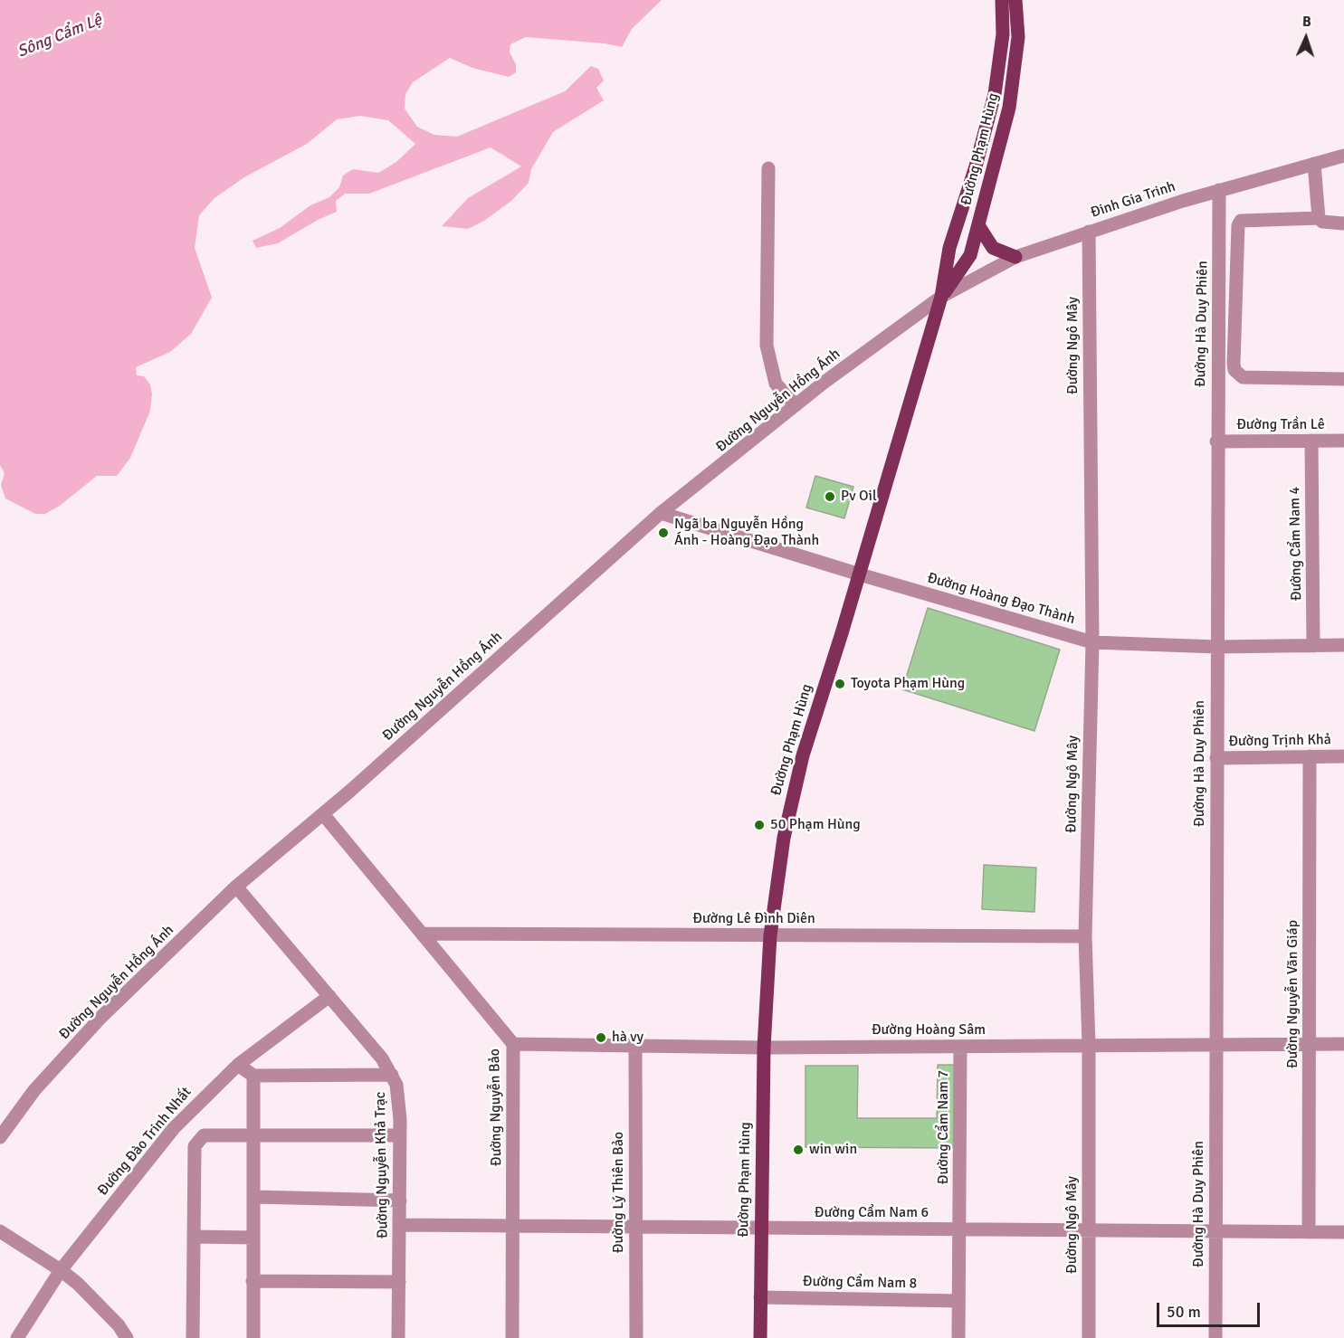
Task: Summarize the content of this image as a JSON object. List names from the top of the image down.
{
  "streets": {
    "main road": ["Đường Phạm Hùng"],
    "street": [
      "Đinh Gia Trinh",
      "Đường Hà Duy Phiên",
      "Đường Ngô Mây",
      "Đường Nguyễn Hồng Ánh",
      "Đường Trần Lê",
      "Đường Cẩm Nam 4",
      "Đường Hoàng Đạo Thành",
      "Đường Trịnh Khả",
      "Đường Lê Đình Diên",
      "Đường Nguyễn Văn Giáp",
      "Đường Hoàng Sâm",
      "Đường Nguyễn Bảo",
      "Đường Cẩm Nam 7",
      "Đường Đào Trinh Nhất",
      "Đường Nguyễn Khả Trạc",
      "Đường Lý Thiên Bảo",
      "Đường Cẩm Nam 6",
      "Đường Cẩm Nam 8"
    ]
  },
  "crossings": [
    ["Đường Phạm Hùng", "Đinh Gia Trinh"],
    ["Đường Phạm Hùng", "Đường Nguyễn Hồng Ánh"],
    ["Đường Phạm Hùng", "Đường Hoàng Đạo Thành"],
    ["Đường Phạm Hùng", "Đường Lê Đình Diên"],
    ["Đường Phạm Hùng", "Đường Hoàng Sâm"],
    ["Đường Phạm Hùng", "Đường Cẩm Nam 6"],
    ["Đường Phạm Hùng", "Đường Cẩm Nam 8"],
    ["Đinh Gia Trinh", "Đường Hà Duy Phiên"],
    ["Đinh Gia Trinh", "Đường Ngô Mây"],
    ["Đinh Gia Trinh", "Đường Nguyễn Hồng Ánh"],
    ["Đường Hà Duy Phiên", "Đường Trần Lê"],
    ["Đường Hà Duy Phiên", "Đường Hoàng Đạo Thành"],
    ["Đường Hà Duy Phiên", "Đường Trịnh Khả"],
    ["Đường Hà Duy Phiên", "Đường Hoàng Sâm"],
    ["Đường Hà Duy Phiên", "Đường Cẩm Nam 6"],
    ["Đường Ngô Mây", "Đường Hoàng Đạo Thành"],
    ["Đường Ngô Mây", "Đường Lê Đình Diên"],
    ["Đường Ngô Mây", "Đường Hoàng Sâm"],
    ["Đường Ngô Mây", "Đường Cẩm Nam 6"],
    ["Đường Nguyễn Hồng Ánh", "Đường Hoàng Đạo Thành"],
    ["Đường Nguyễn Hồng Ánh", "Đường Nguyễn Bảo"],
    ["Đường Nguyễn Hồng Ánh", "Đường Nguyễn Khả Trạc"],
    ["Đường Trần Lê", "Đường Cẩm Nam 4"],
    ["Đường Cẩm Nam 4", "Đường Hoàng Đạo Thành"],
    ["Đường Trịnh Khả", "Đường Nguyễn Văn Giáp"],
    ["Đường Lê Đình Diên", "Đường Nguyễn Bảo"],
    ["Đường Nguyễn Văn Giáp", "Đường Hoàng Sâm"],
    ["Đường Nguyễn Văn Giáp", "Đường Cẩm Nam 6"],
    ["Đường Hoàng Sâm", "Đường Nguyễn Bảo"],
    ["Đường Hoàng Sâm", "Đường Cẩm Nam 7"],
    ["Đường Hoàng Sâm", "Đường Lý Thiên Bảo"],
    ["Đường Nguyễn Bảo", "Đường Cẩm Nam 6"],
    ["Đường Cẩm Nam 7", "Đường Cẩm Nam 6"],
    ["Đường Cẩm Nam 7", "Đường Cẩm Nam 8"],
    ["Đường Đào Trinh Nhất", "Đường Nguyễn Khả Trạc"],
    ["Đường Nguyễn Khả Trạc", "Đường Cẩm Nam 6"],
    ["Đường Lý Thiên Bảo", "Đường Cẩm Nam 6"]
  ],
  "water": ["Sông Cẩm Lệ"],
  "places": [
    "Pv Oil",
    "Ngã ba Nguyễn Hồng Ánh - Hoàng Đạo Thành",
    "Toyota Phạm Hùng",
    "50 Phạm Hùng",
    "hà vy",
    "win win"
  ],
  "scale_bar": "50 m",
  "north": "top"
}
